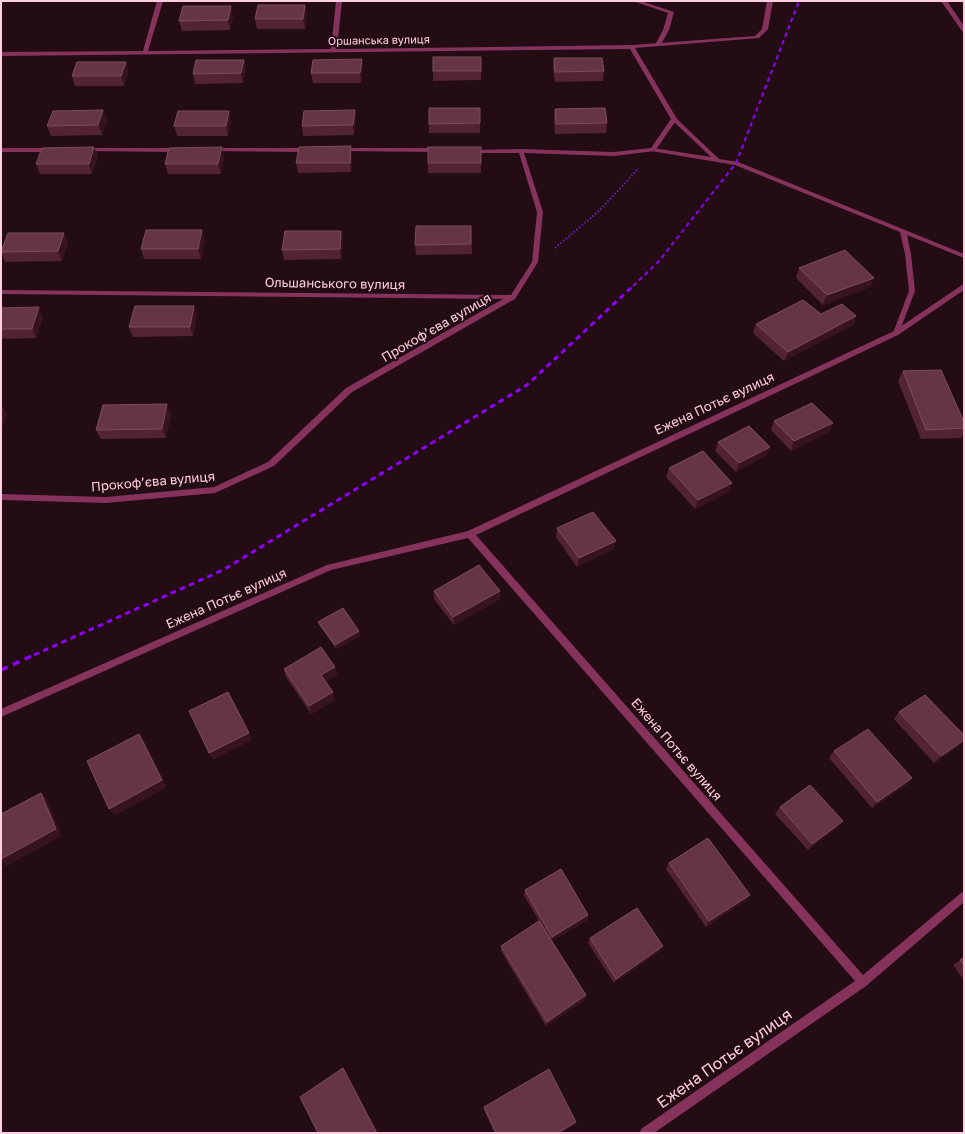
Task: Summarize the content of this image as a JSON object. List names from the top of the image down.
{
  "streets": {
    "street": [
      "Оршанська вулиця",
      "Ольшанського вулиця",
      "Прокоф’єва вулиця",
      "Ежена Потьє вулиця"
    ]
  },
  "crossings": [
    ["Ольшанського вулиця", "Прокоф’єва вулиця"]
  ]
}
